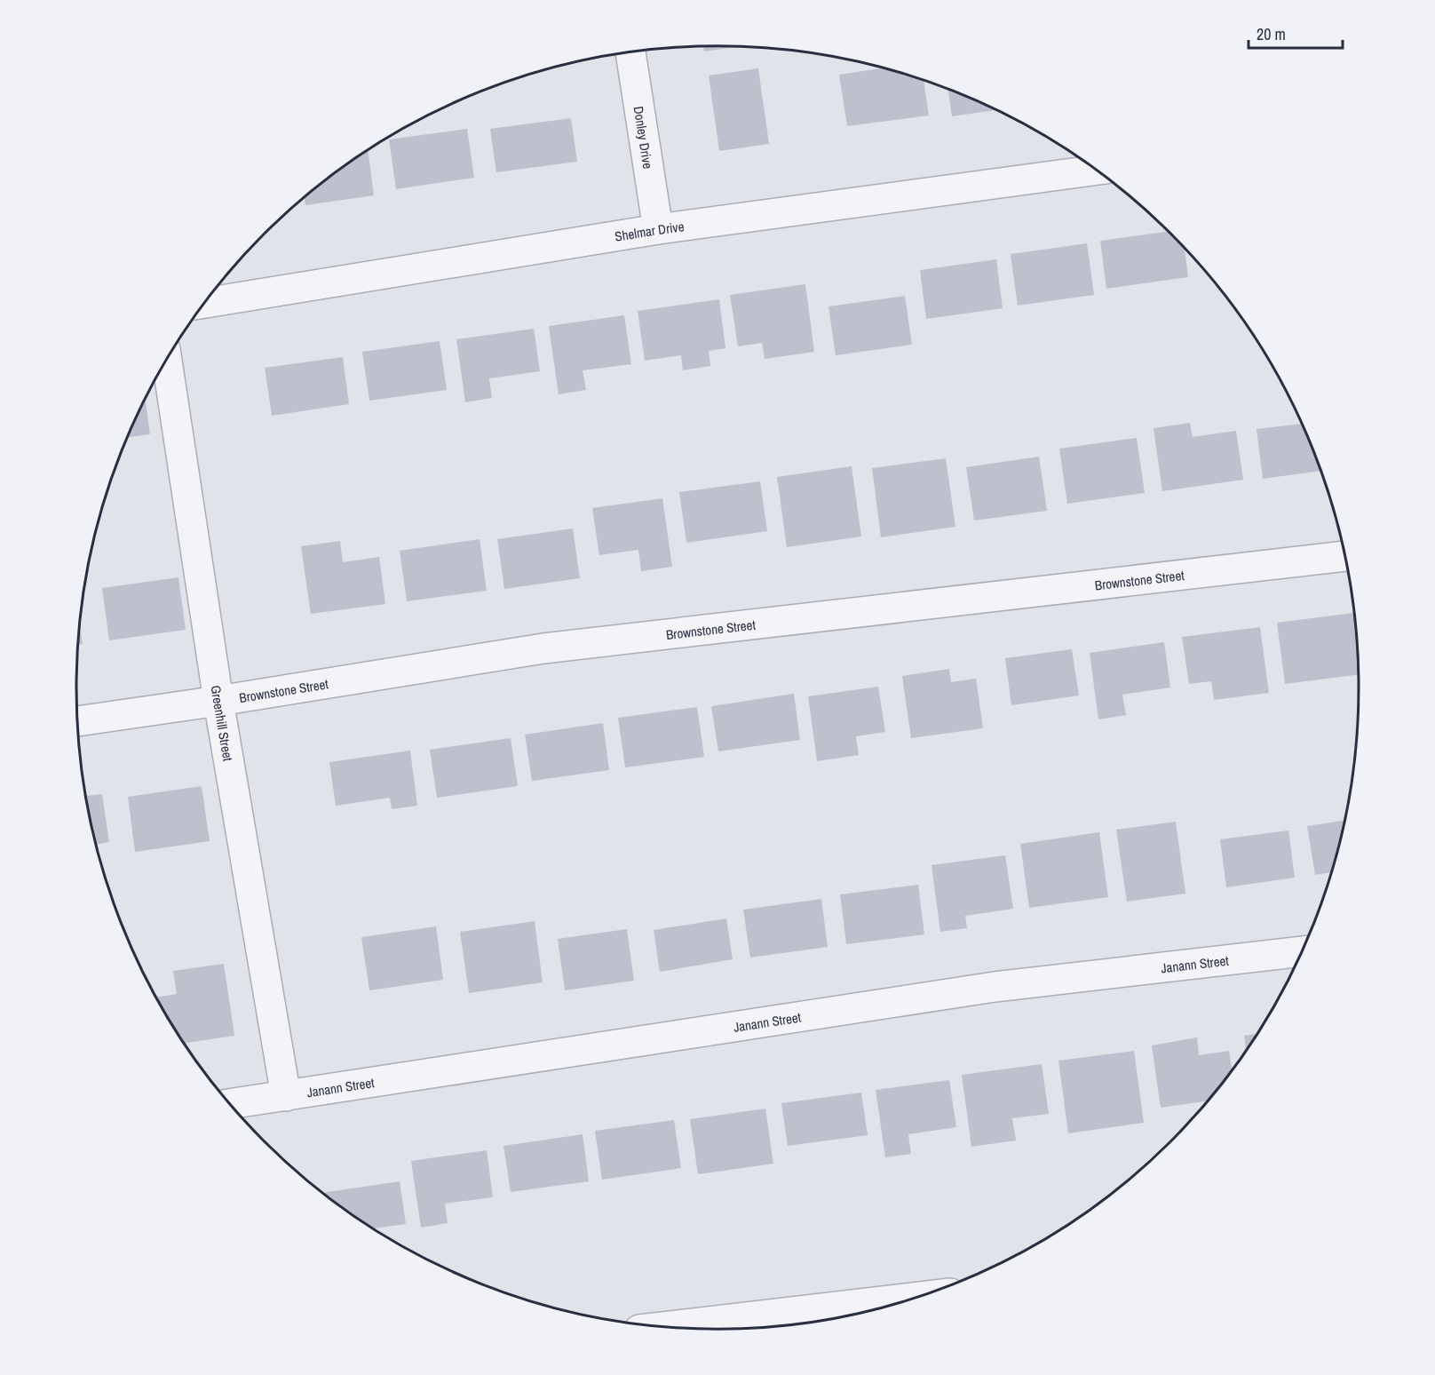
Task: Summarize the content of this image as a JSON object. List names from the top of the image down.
{
  "streets": {
    "street": [
      "Donley Drive",
      "Shelmar Drive",
      "Brownstone Street",
      "Greenhill Street",
      "Janann Street"
    ]
  },
  "crossings": [
    ["Donley Drive", "Shelmar Drive"],
    ["Brownstone Street", "Greenhill Street"],
    ["Greenhill Street", "Janann Street"]
  ],
  "scale_bar": "20 m"
}
